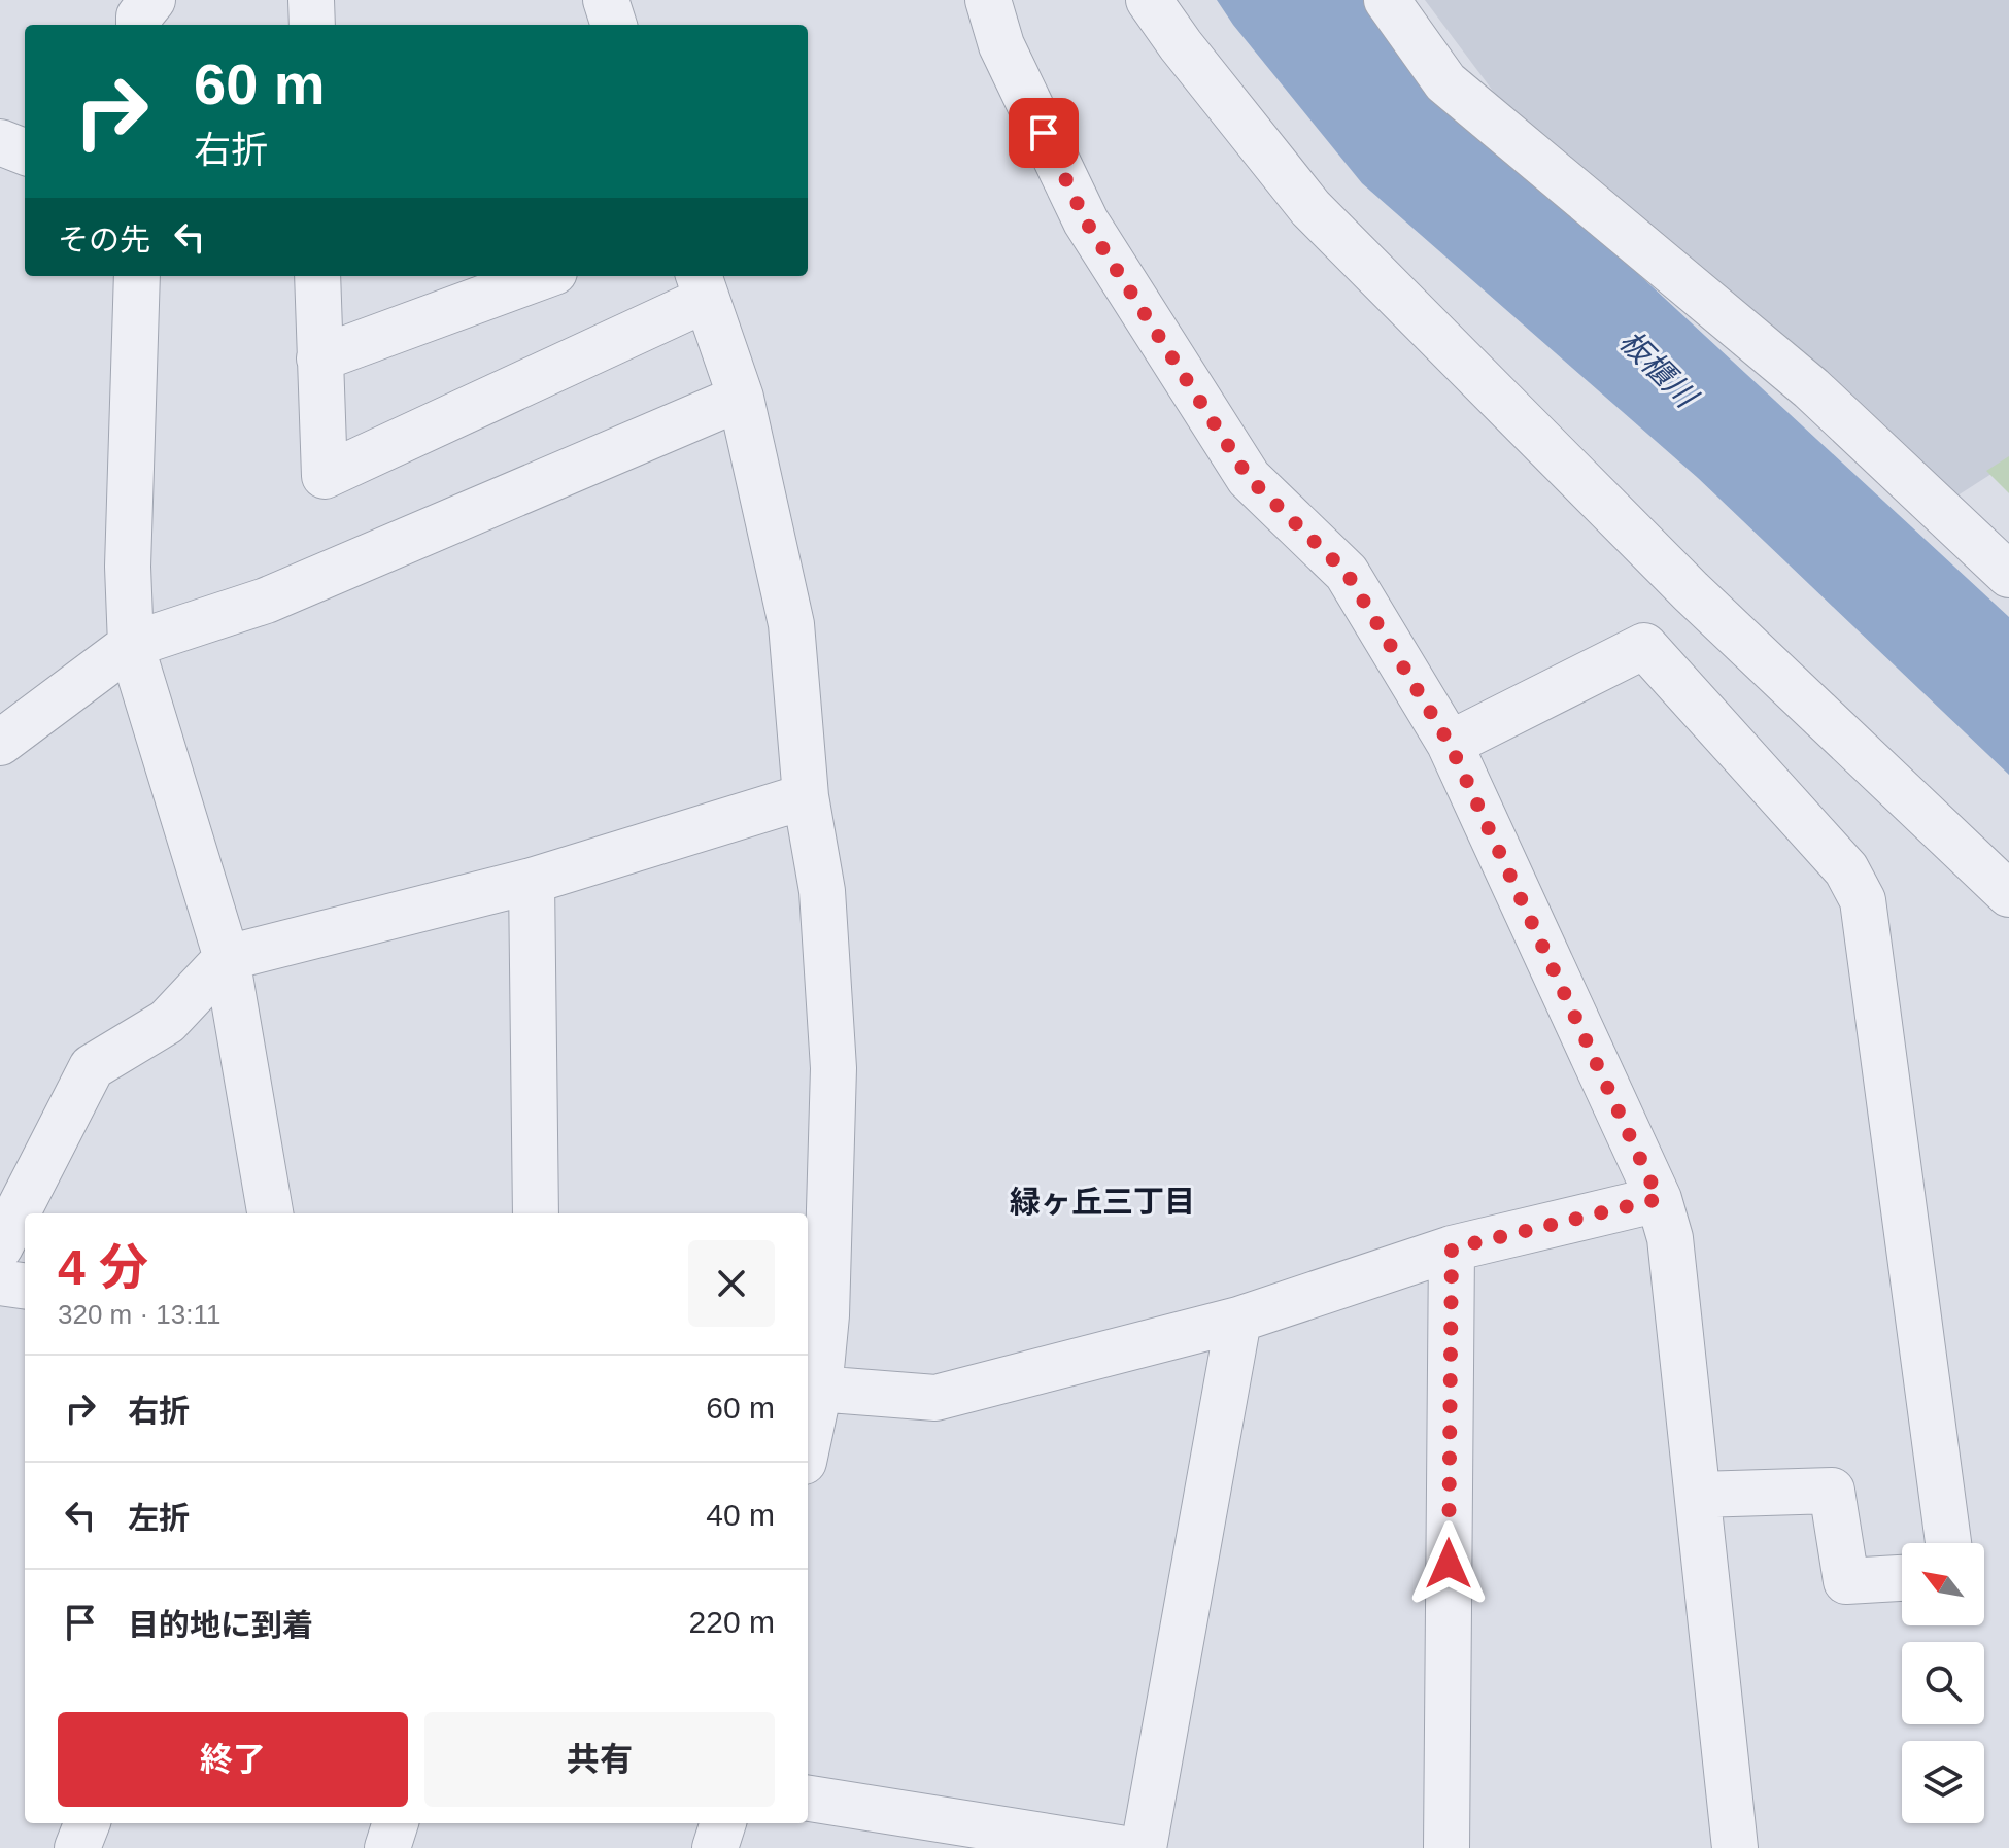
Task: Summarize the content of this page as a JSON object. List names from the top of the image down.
{
  "districts": ["緑ヶ丘三丁目"],
  "water": ["板櫃川"],
  "north": "top left",
  "page": {
    "turn": ["60 m", "右折"],
    "then": "その先",
    "heading": ["4 分", "320 m · 13:11"],
    "list": [
      {
        "name": "右折",
        "value": "60 m"
      },
      {
        "name": "左折",
        "value": "40 m"
      },
      {
        "name": "目的地に到着",
        "value": "220 m"
      }
    ],
    "buttons": ["終了", "共有"]
  }
}
